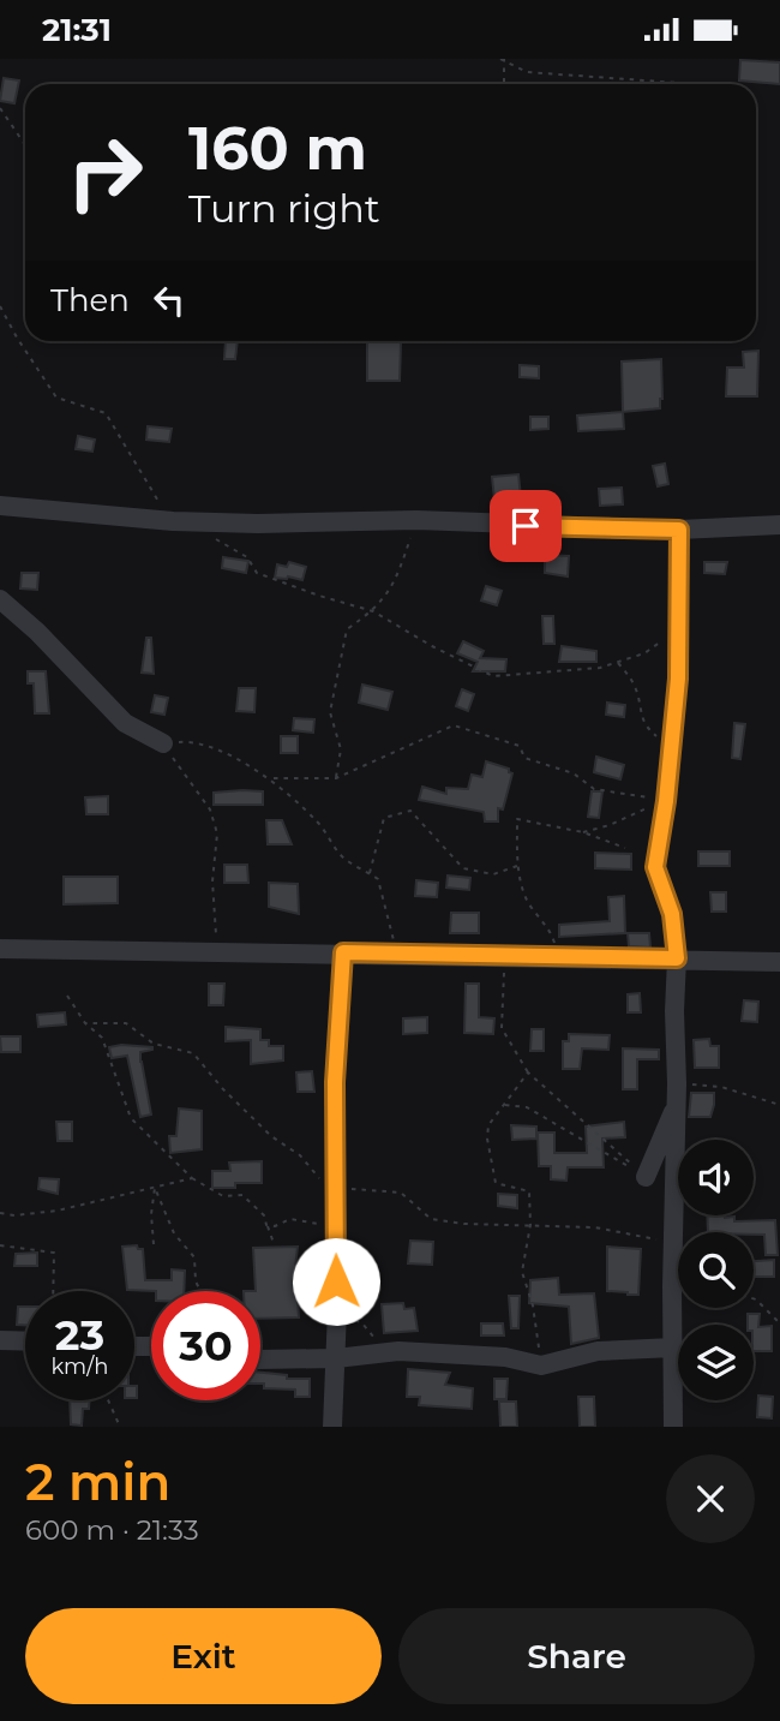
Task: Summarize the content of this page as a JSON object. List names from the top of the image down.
{
  "page": {
    "status": "21:31",
    "turn": ["160 m", "Turn right"],
    "then": "Then",
    "speed": "23 km/h",
    "limit": "30",
    "heading": ["2 min", "600 m · 21:33"],
    "buttons": ["Exit", "Share"]
  }
}
